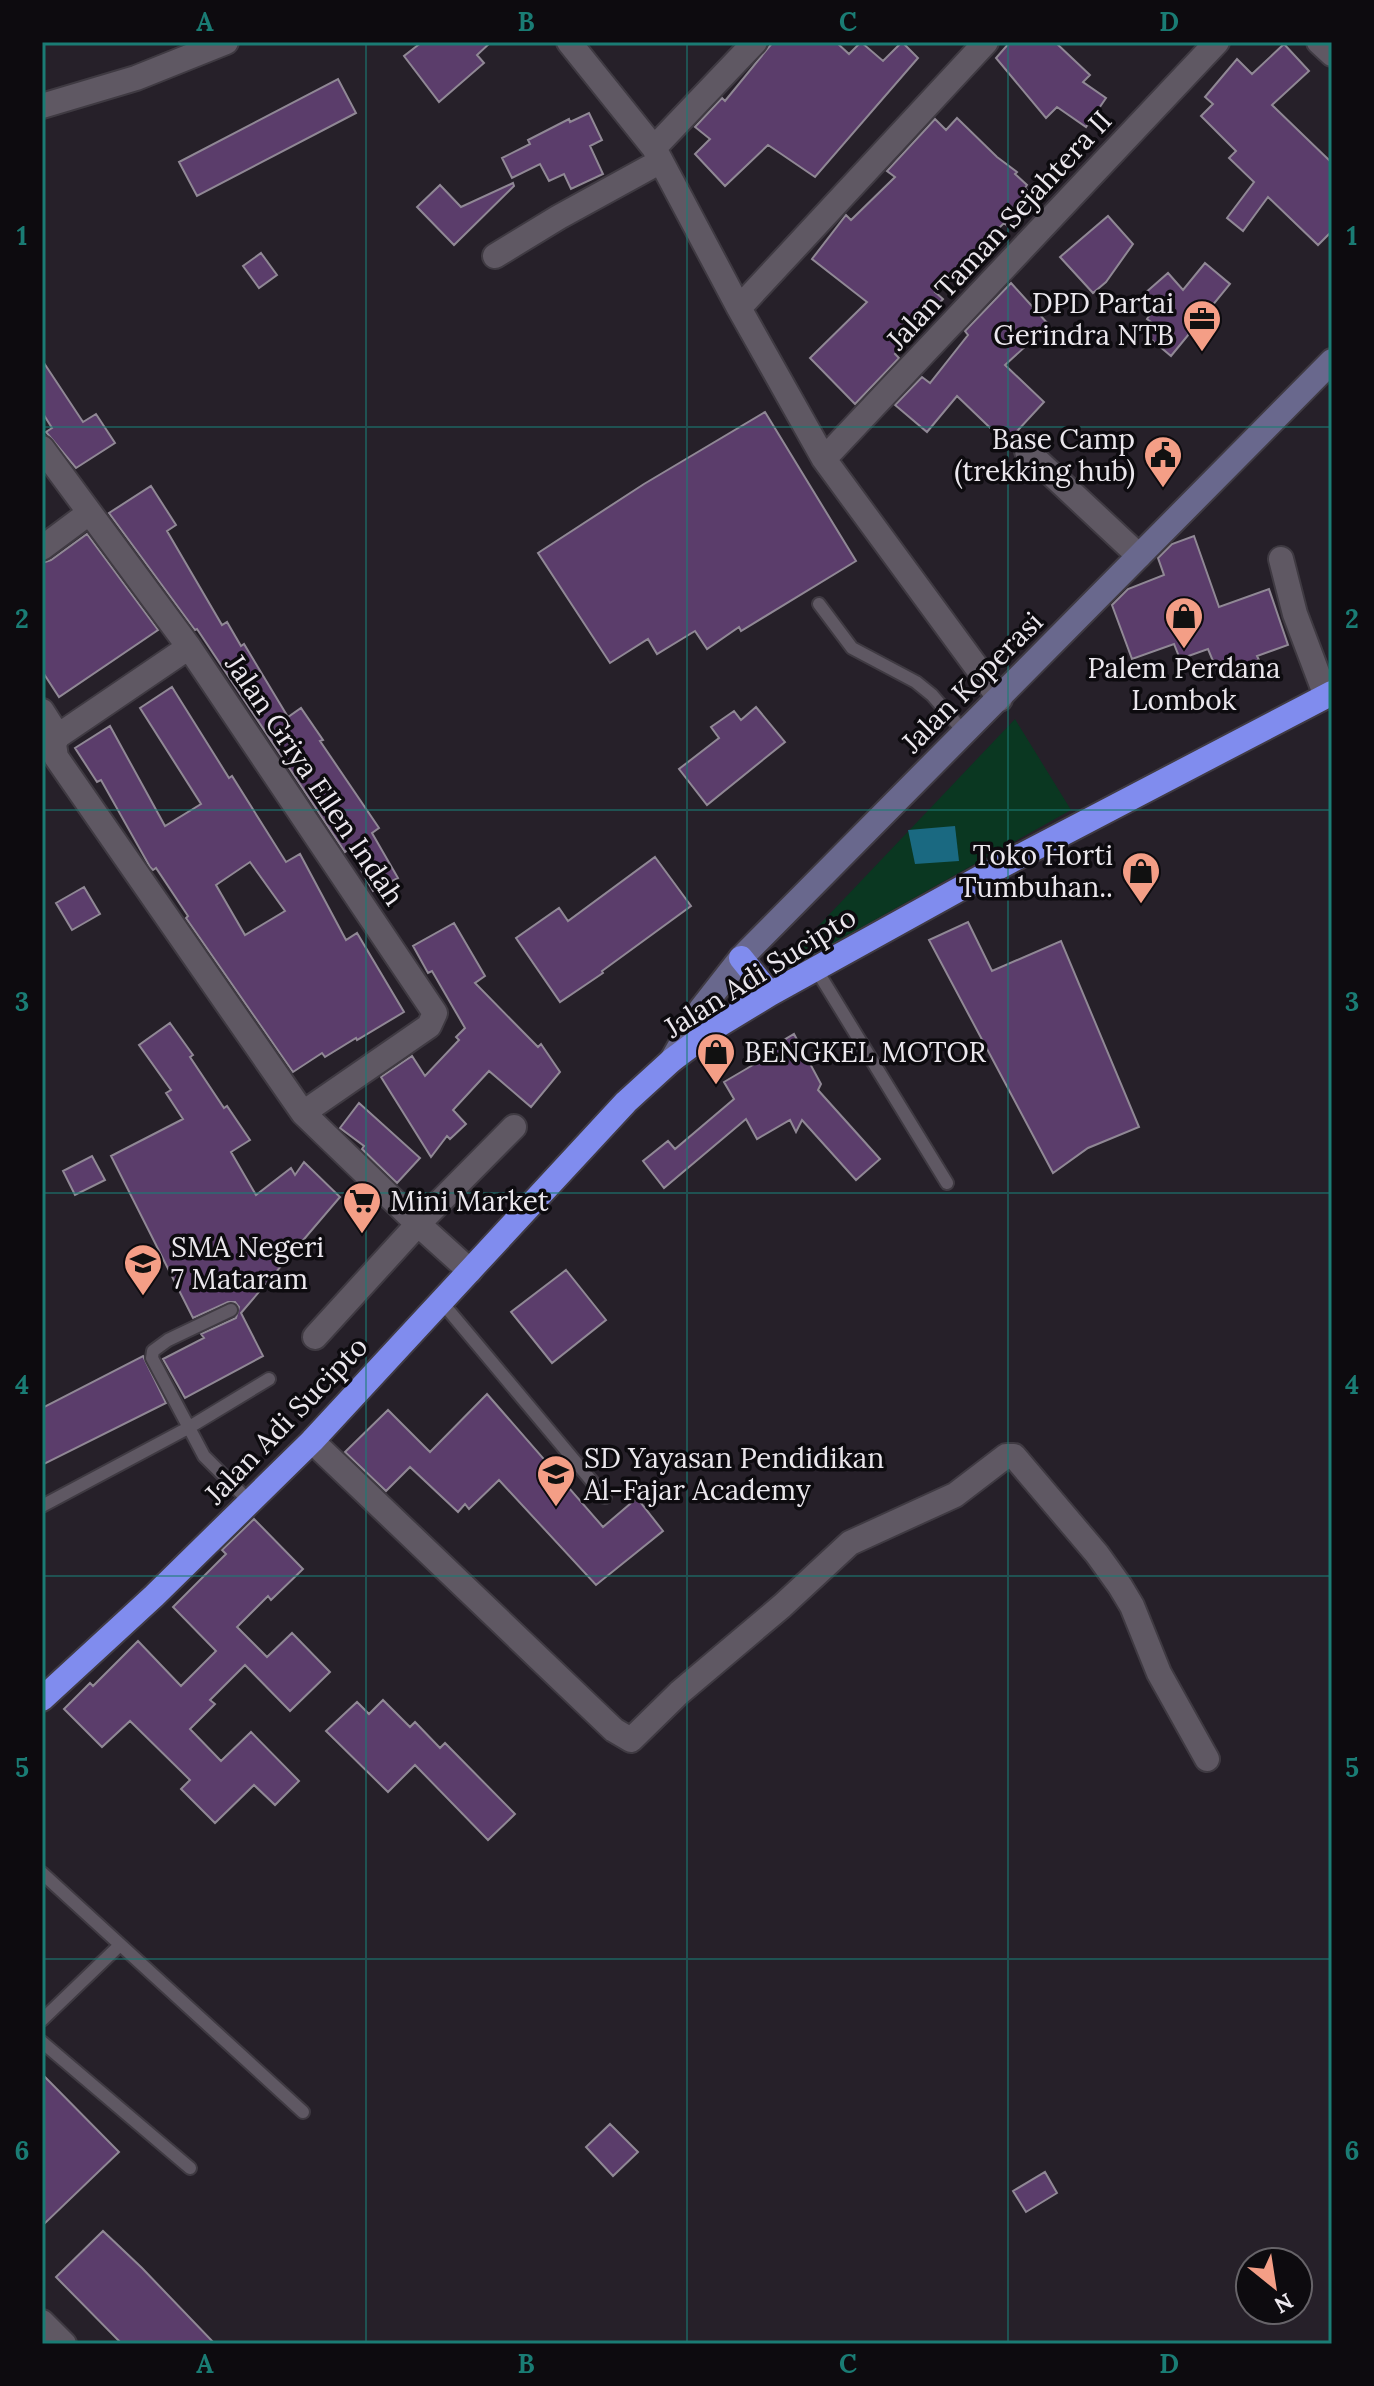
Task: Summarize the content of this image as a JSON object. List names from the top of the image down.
{
  "streets": {
    "highway": ["Jalan Adi Sucipto"],
    "street": ["Jalan Taman Sejahtera II", "Jalan Koperasi", "Jalan Griya Ellen Indah"]
  },
  "crossings": [
    ["Jalan Koperasi", "Jalan Adi Sucipto"]
  ],
  "places": {
    "office": ["DPD Partai Gerindra NTB"],
    "public building": ["Base Camp (trekking hub)"],
    "shop": ["Palem Perdana Lombok", "Toko Horti Tumbuhan..", "BENGKEL MOTOR"],
    "supermarket": ["Mini Market"],
    "school or university": ["SMA Negeri 7 Mataram", "SD Yayasan Pendidikan Al-Fajar Academy"]
  },
  "north": "bottom right",
  "grid": {
    "columns": [
      "A",
      "B",
      "C",
      "D"
    ],
    "rows": [
      "1",
      "2",
      "3",
      "4",
      "5",
      "6"
    ]
  }
}
